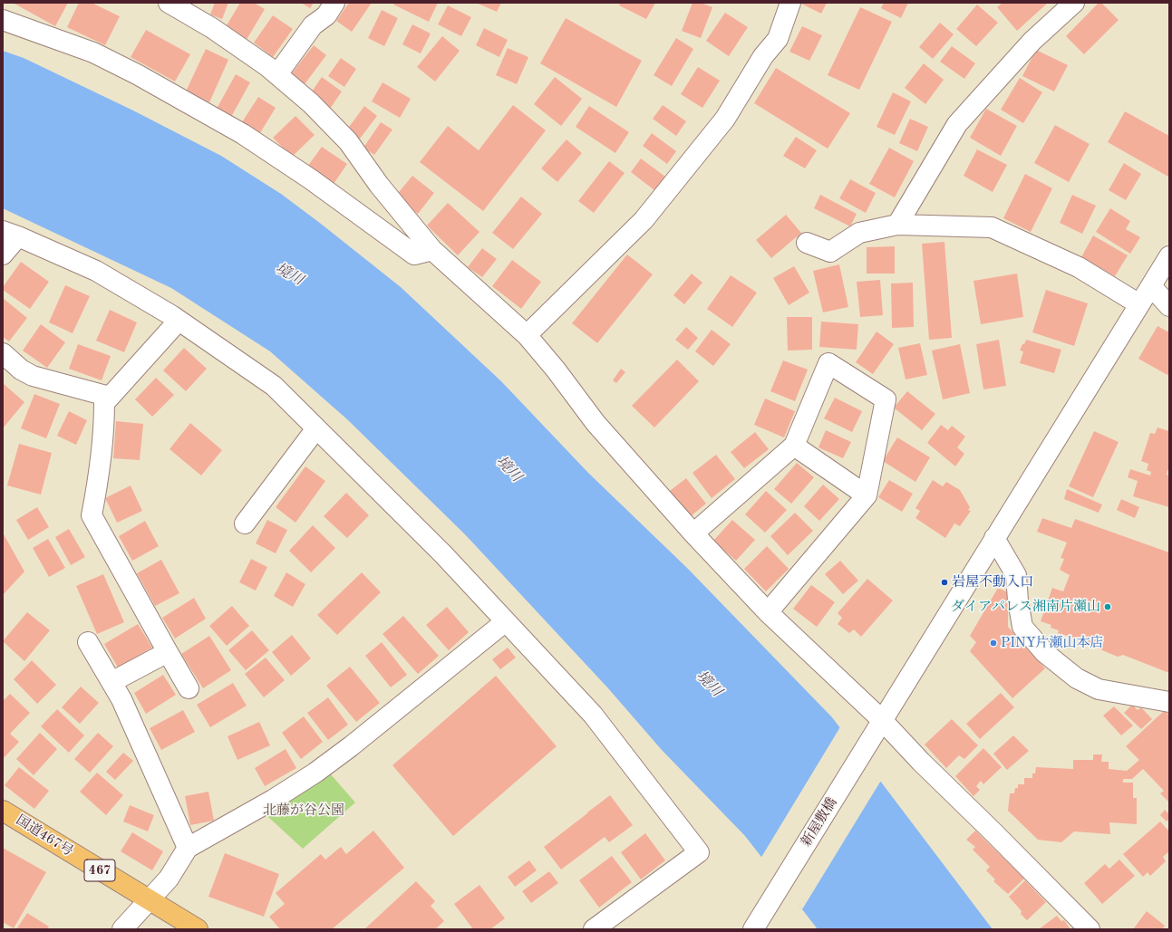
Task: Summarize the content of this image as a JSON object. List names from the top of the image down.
{
  "streets": {
    "highway": ["国道467号", "467"],
    "street": ["新屋敷橋"]
  },
  "water": ["境川"],
  "parks": ["北藤が谷公園"],
  "places": ["岩屋不動入口", "ダイアパレス湘南片瀬山", "PINY片瀬山本店"]
}
